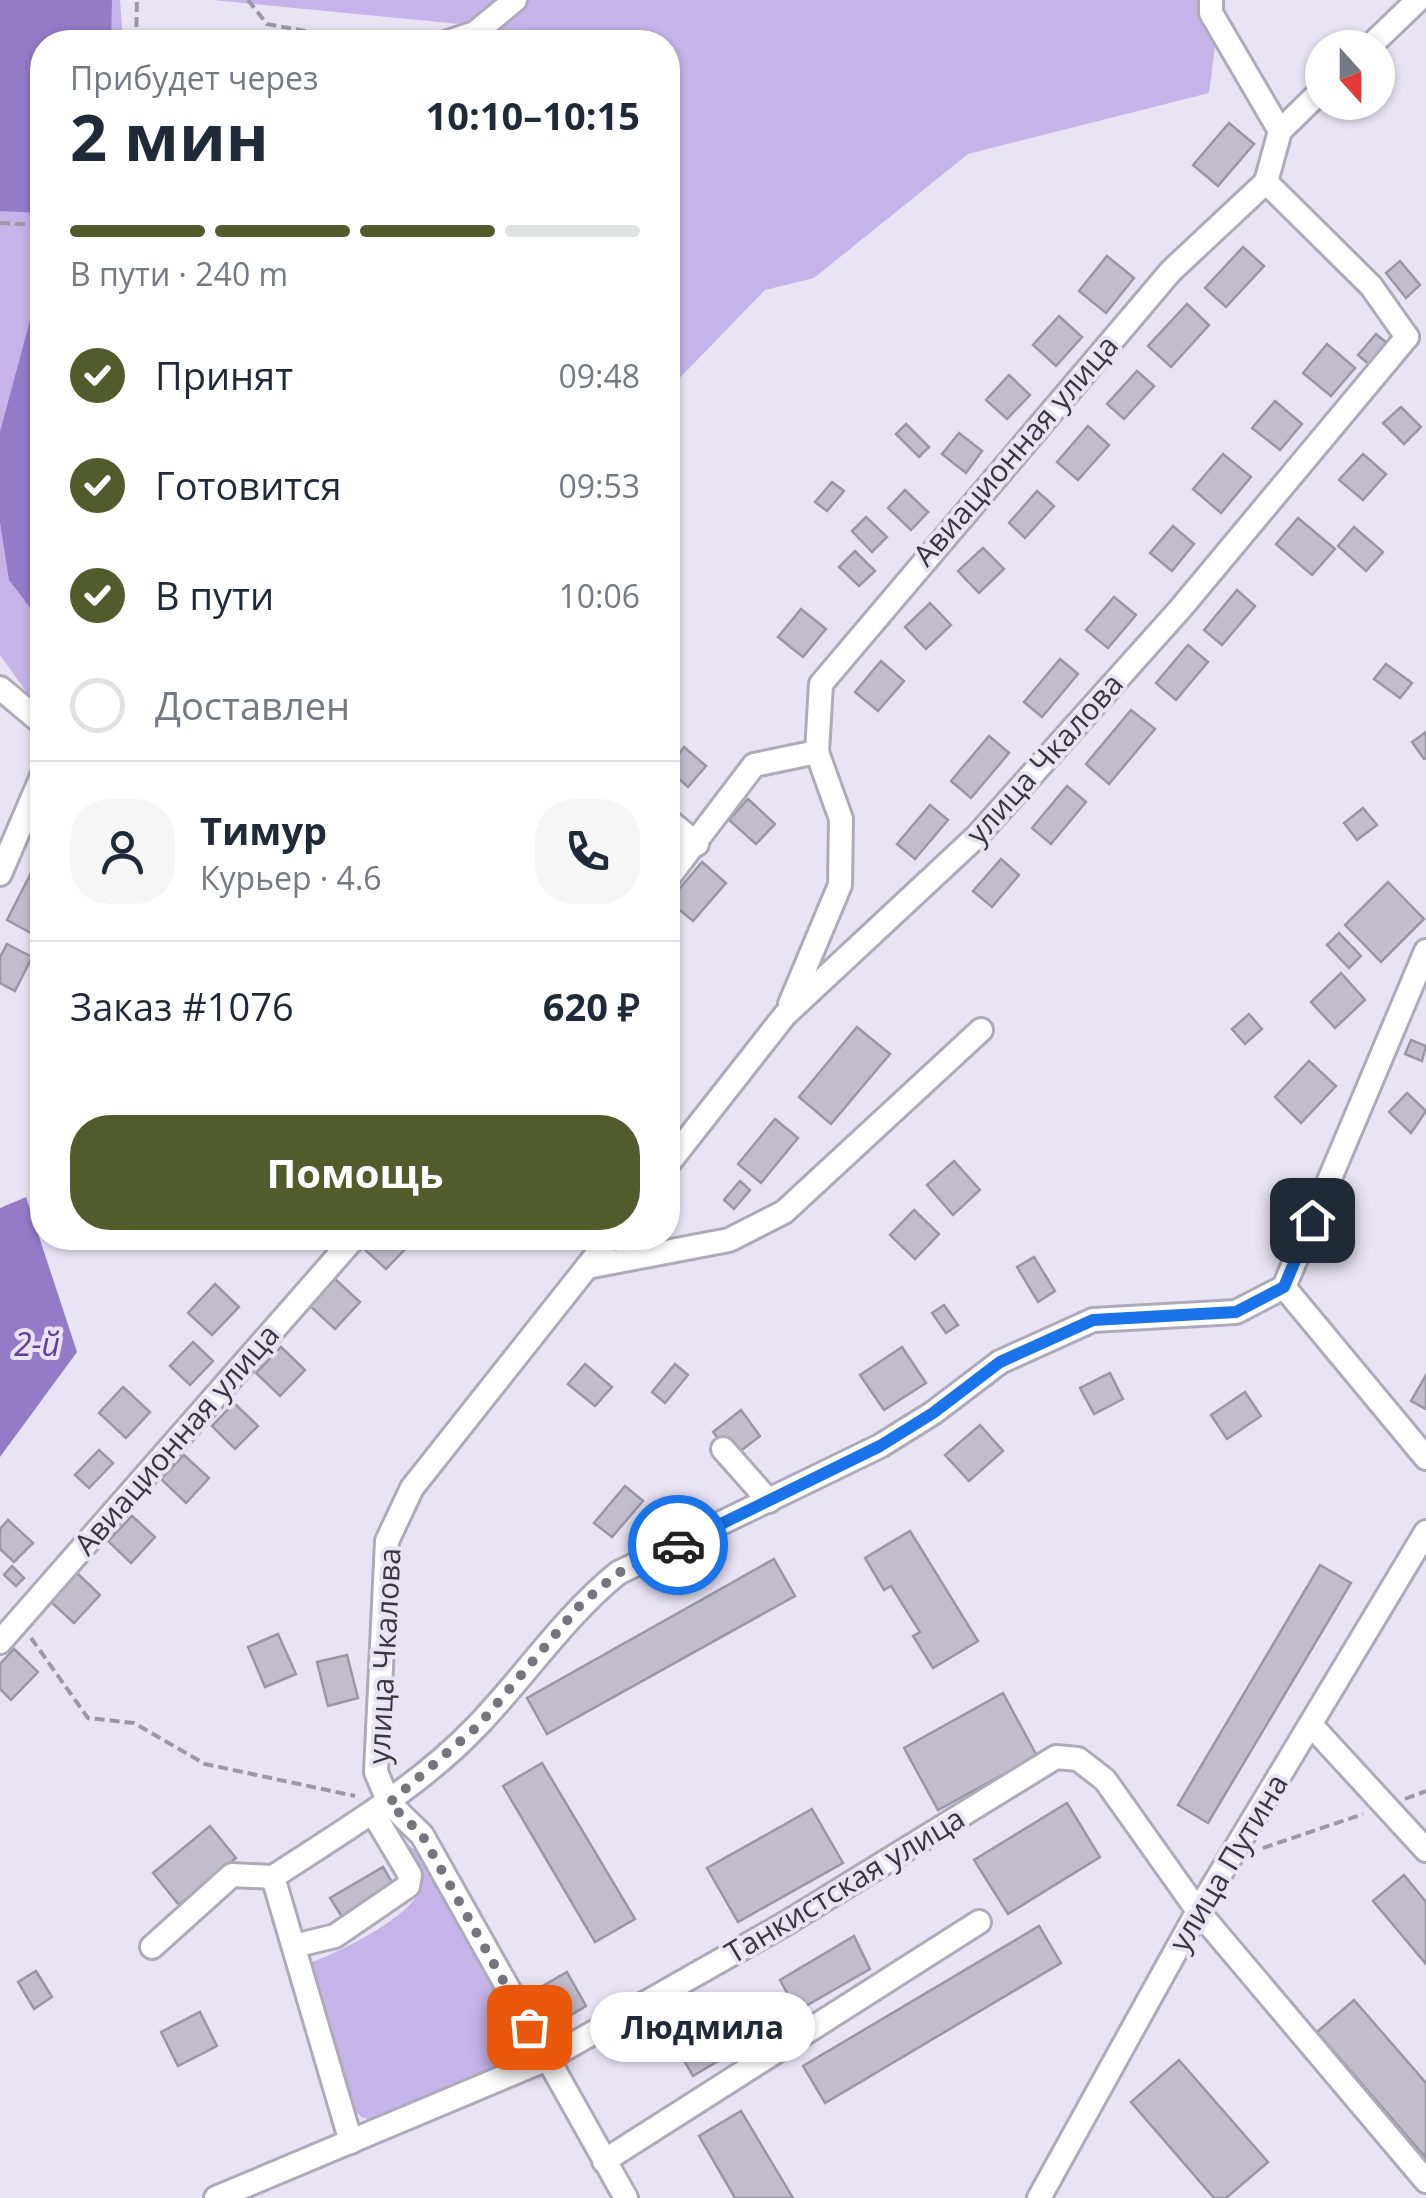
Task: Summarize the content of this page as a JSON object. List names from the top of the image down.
{
  "streets": {
    "street": [
      "Авиационная улица",
      "улица Чкалова",
      "улица Путина",
      "Танкистская улица"
    ]
  },
  "crossings": [
    ["улица Чкалова", "Танкистская улица"],
    ["улица Путина", "Танкистская улица"]
  ],
  "water": ["2-й"],
  "places": ["Людмила"],
  "north": "bottom",
  "page": {
    "heading": ["2 мин", "Прибудет через", "10:10–10:15"],
    "panel": [
      "Тимур",
      "Курьер · 4.6",
      "Заказ #1076",
      "620 ₽"
    ],
    "bar": "В пути · 240 m",
    "list": [
      ["Принят", "09:48"],
      ["Готовится", "09:53"],
      ["В пути", "10:06"],
      "Доставлен"
    ],
    "buttons": "Помощь",
    "bubble": "Людмила"
  }
}
